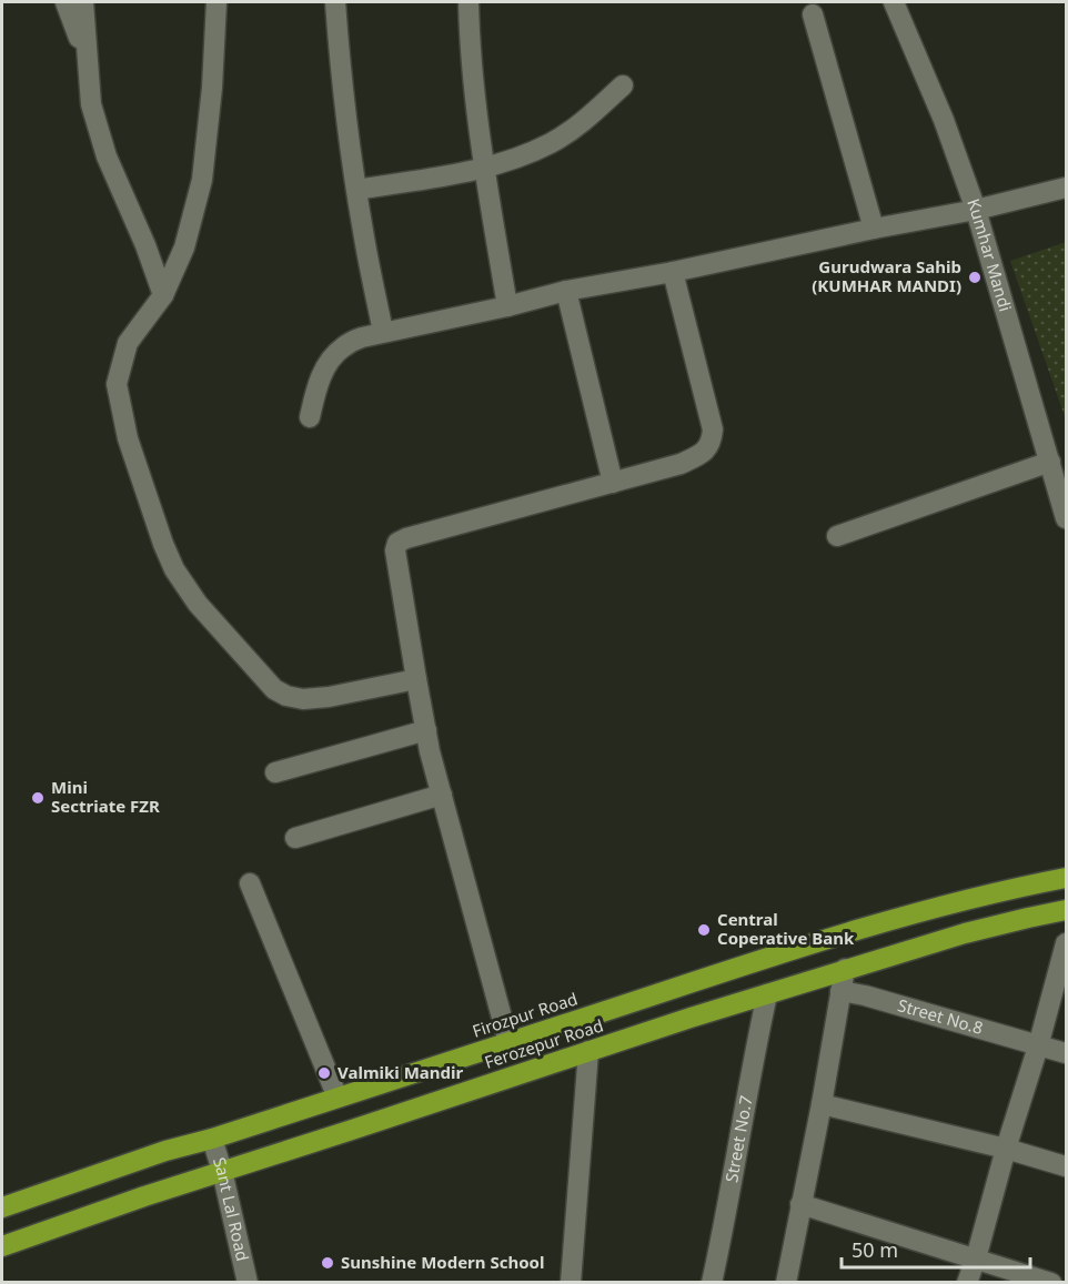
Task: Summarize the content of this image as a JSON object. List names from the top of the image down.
{
  "streets": {
    "highway": ["Firozpur Road", "Ferozepur Road"],
    "street": [
      "Kumhar Mandi",
      "Street No.8",
      "Street No.7",
      "Sant Lal Road"
    ]
  },
  "crossings": [
    ["Firozpur Road", "Sant Lal Road"],
    ["Ferozepur Road", "Street No.7"],
    ["Ferozepur Road", "Sant Lal Road"]
  ],
  "places": [
    "Gurudwara Sahib (KUMHAR MANDI)",
    "Mini Sectriate FZR",
    "Central Coperative Bank",
    "Valmiki Mandir",
    "Sunshine Modern School"
  ],
  "scale_bar": "50 m"
}
